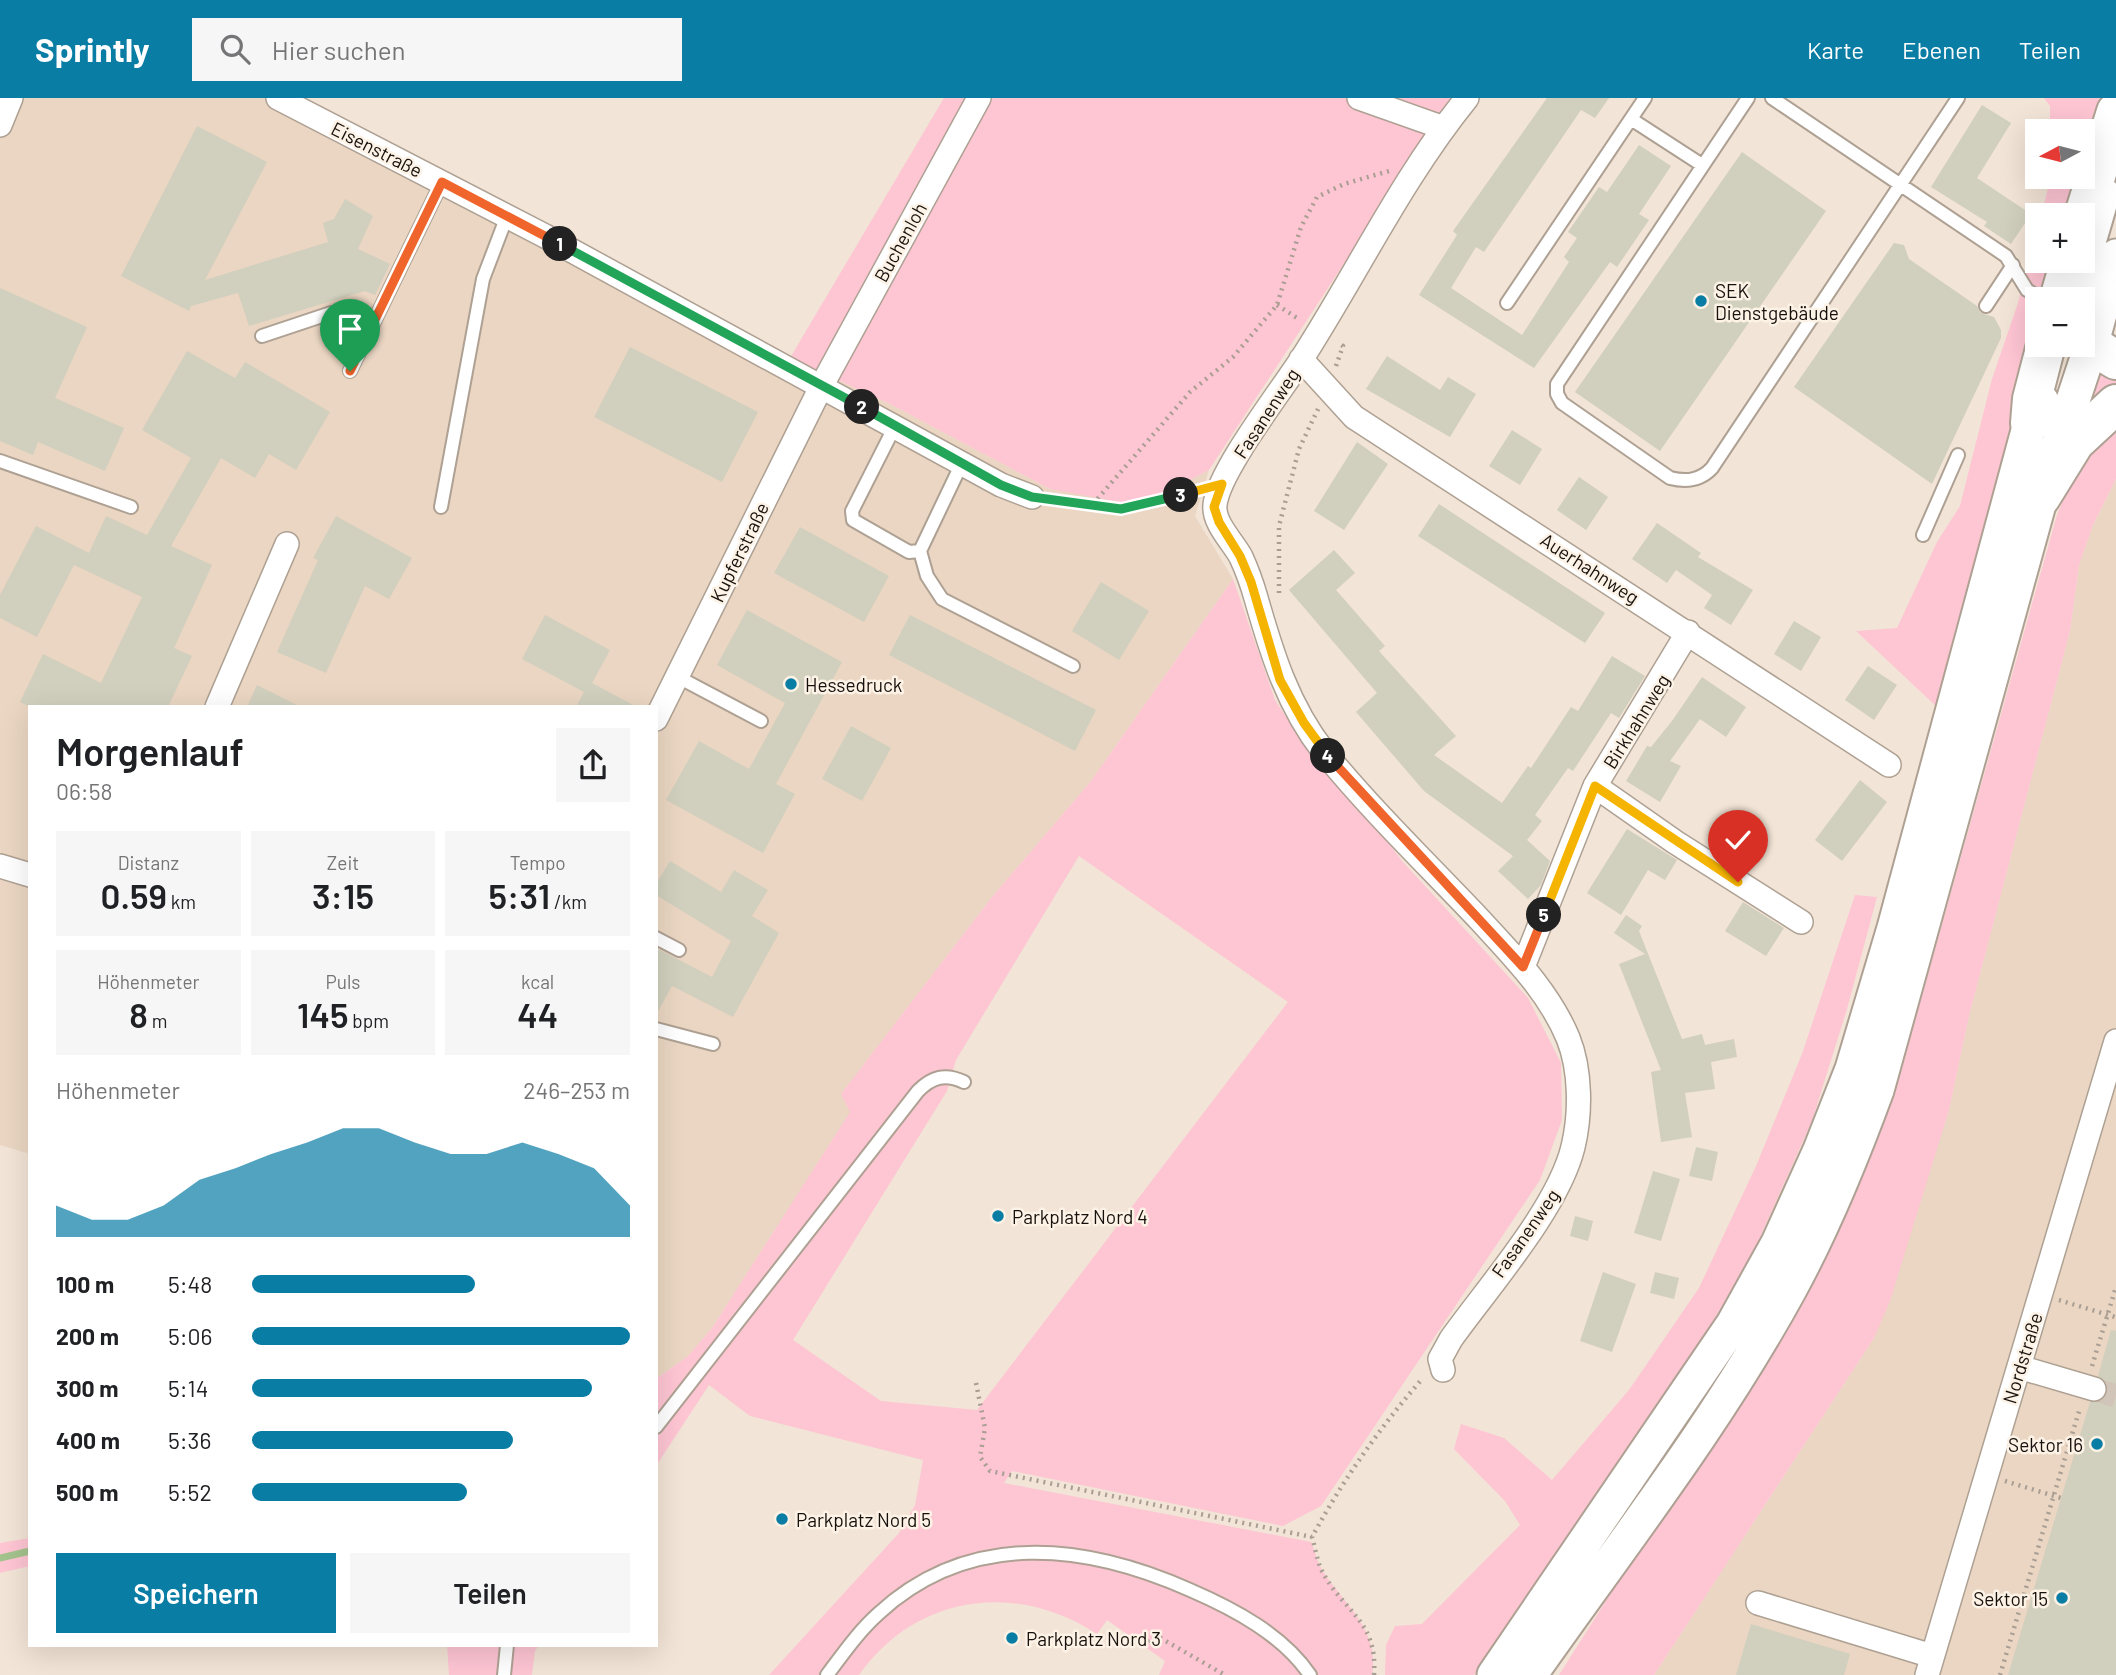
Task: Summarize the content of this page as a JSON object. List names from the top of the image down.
{
  "streets": {
    "street": [
      "Eisenstraße",
      "Buchenloh",
      "Fasanenweg",
      "Kupferstraße",
      "Auerhahnweg",
      "Birkhahnweg",
      "Nordstraße"
    ]
  },
  "crossings": [
    ["Eisenstraße", "Buchenloh"],
    ["Eisenstraße", "Kupferstraße"],
    ["Buchenloh", "Kupferstraße"],
    ["Fasanenweg", "Auerhahnweg"],
    ["Fasanenweg", "Birkhahnweg"],
    ["Auerhahnweg", "Birkhahnweg"]
  ],
  "places": [
    "SEK Dienstgebäude",
    "Hessedruck",
    "Parkplatz Nord 4",
    "Sektor 16",
    "Parkplatz Nord 5",
    "Sektor 15",
    "Parkplatz Nord 3"
  ],
  "north": "left",
  "page": {
    "header": "Sprintly",
    "search": "Hier suchen",
    "nav": ["Karte", "Ebenen", "Teilen"],
    "map_buttons": ["+", "−"],
    "pins": [
      "1",
      "2",
      "3",
      "4",
      "5"
    ],
    "heading": ["Morgenlauf", "06:58"],
    "stats": [
      ["Distanz", "0.59 km"],
      ["Zeit", "3:15"],
      ["Tempo", "5:31 /km"],
      ["Höhenmeter", "8 m"],
      ["Puls", "145 bpm"],
      ["kcal", "44"]
    ],
    "chart": ["Höhenmeter", "246–253 m"],
    "list": [
      {
        "name": "100 m",
        "note": "5:48"
      },
      {
        "name": "200 m",
        "note": "5:06"
      },
      {
        "name": "300 m",
        "note": "5:14"
      },
      {
        "name": "400 m",
        "note": "5:36"
      },
      {
        "name": "500 m",
        "note": "5:52"
      }
    ],
    "buttons": ["Speichern", "Teilen"]
  }
}
